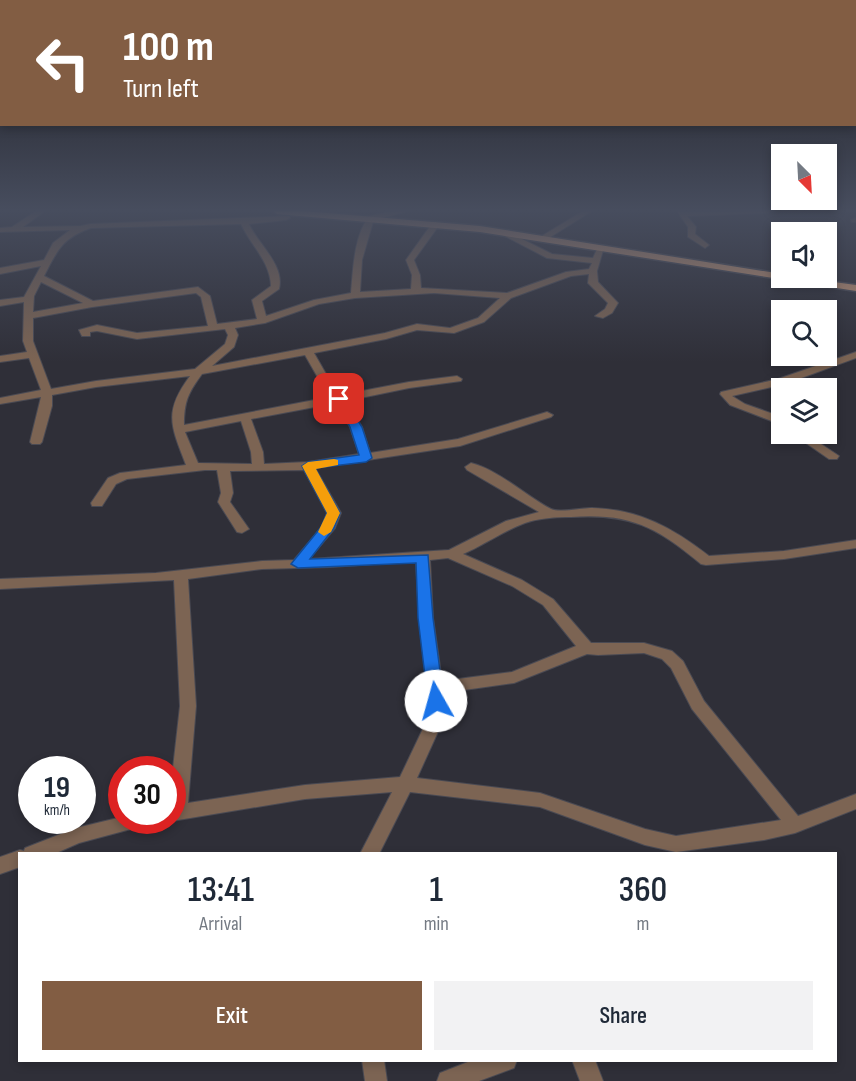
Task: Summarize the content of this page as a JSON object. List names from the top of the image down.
{
  "north": "bottom right",
  "page": {
    "turn": ["100 m", "Turn left"],
    "speed": "19 km/h",
    "limit": "30",
    "eta": [
      "13:41",
      "Arrival",
      "1",
      "min",
      "360",
      "m"
    ],
    "buttons": ["Exit", "Share"]
  }
}
